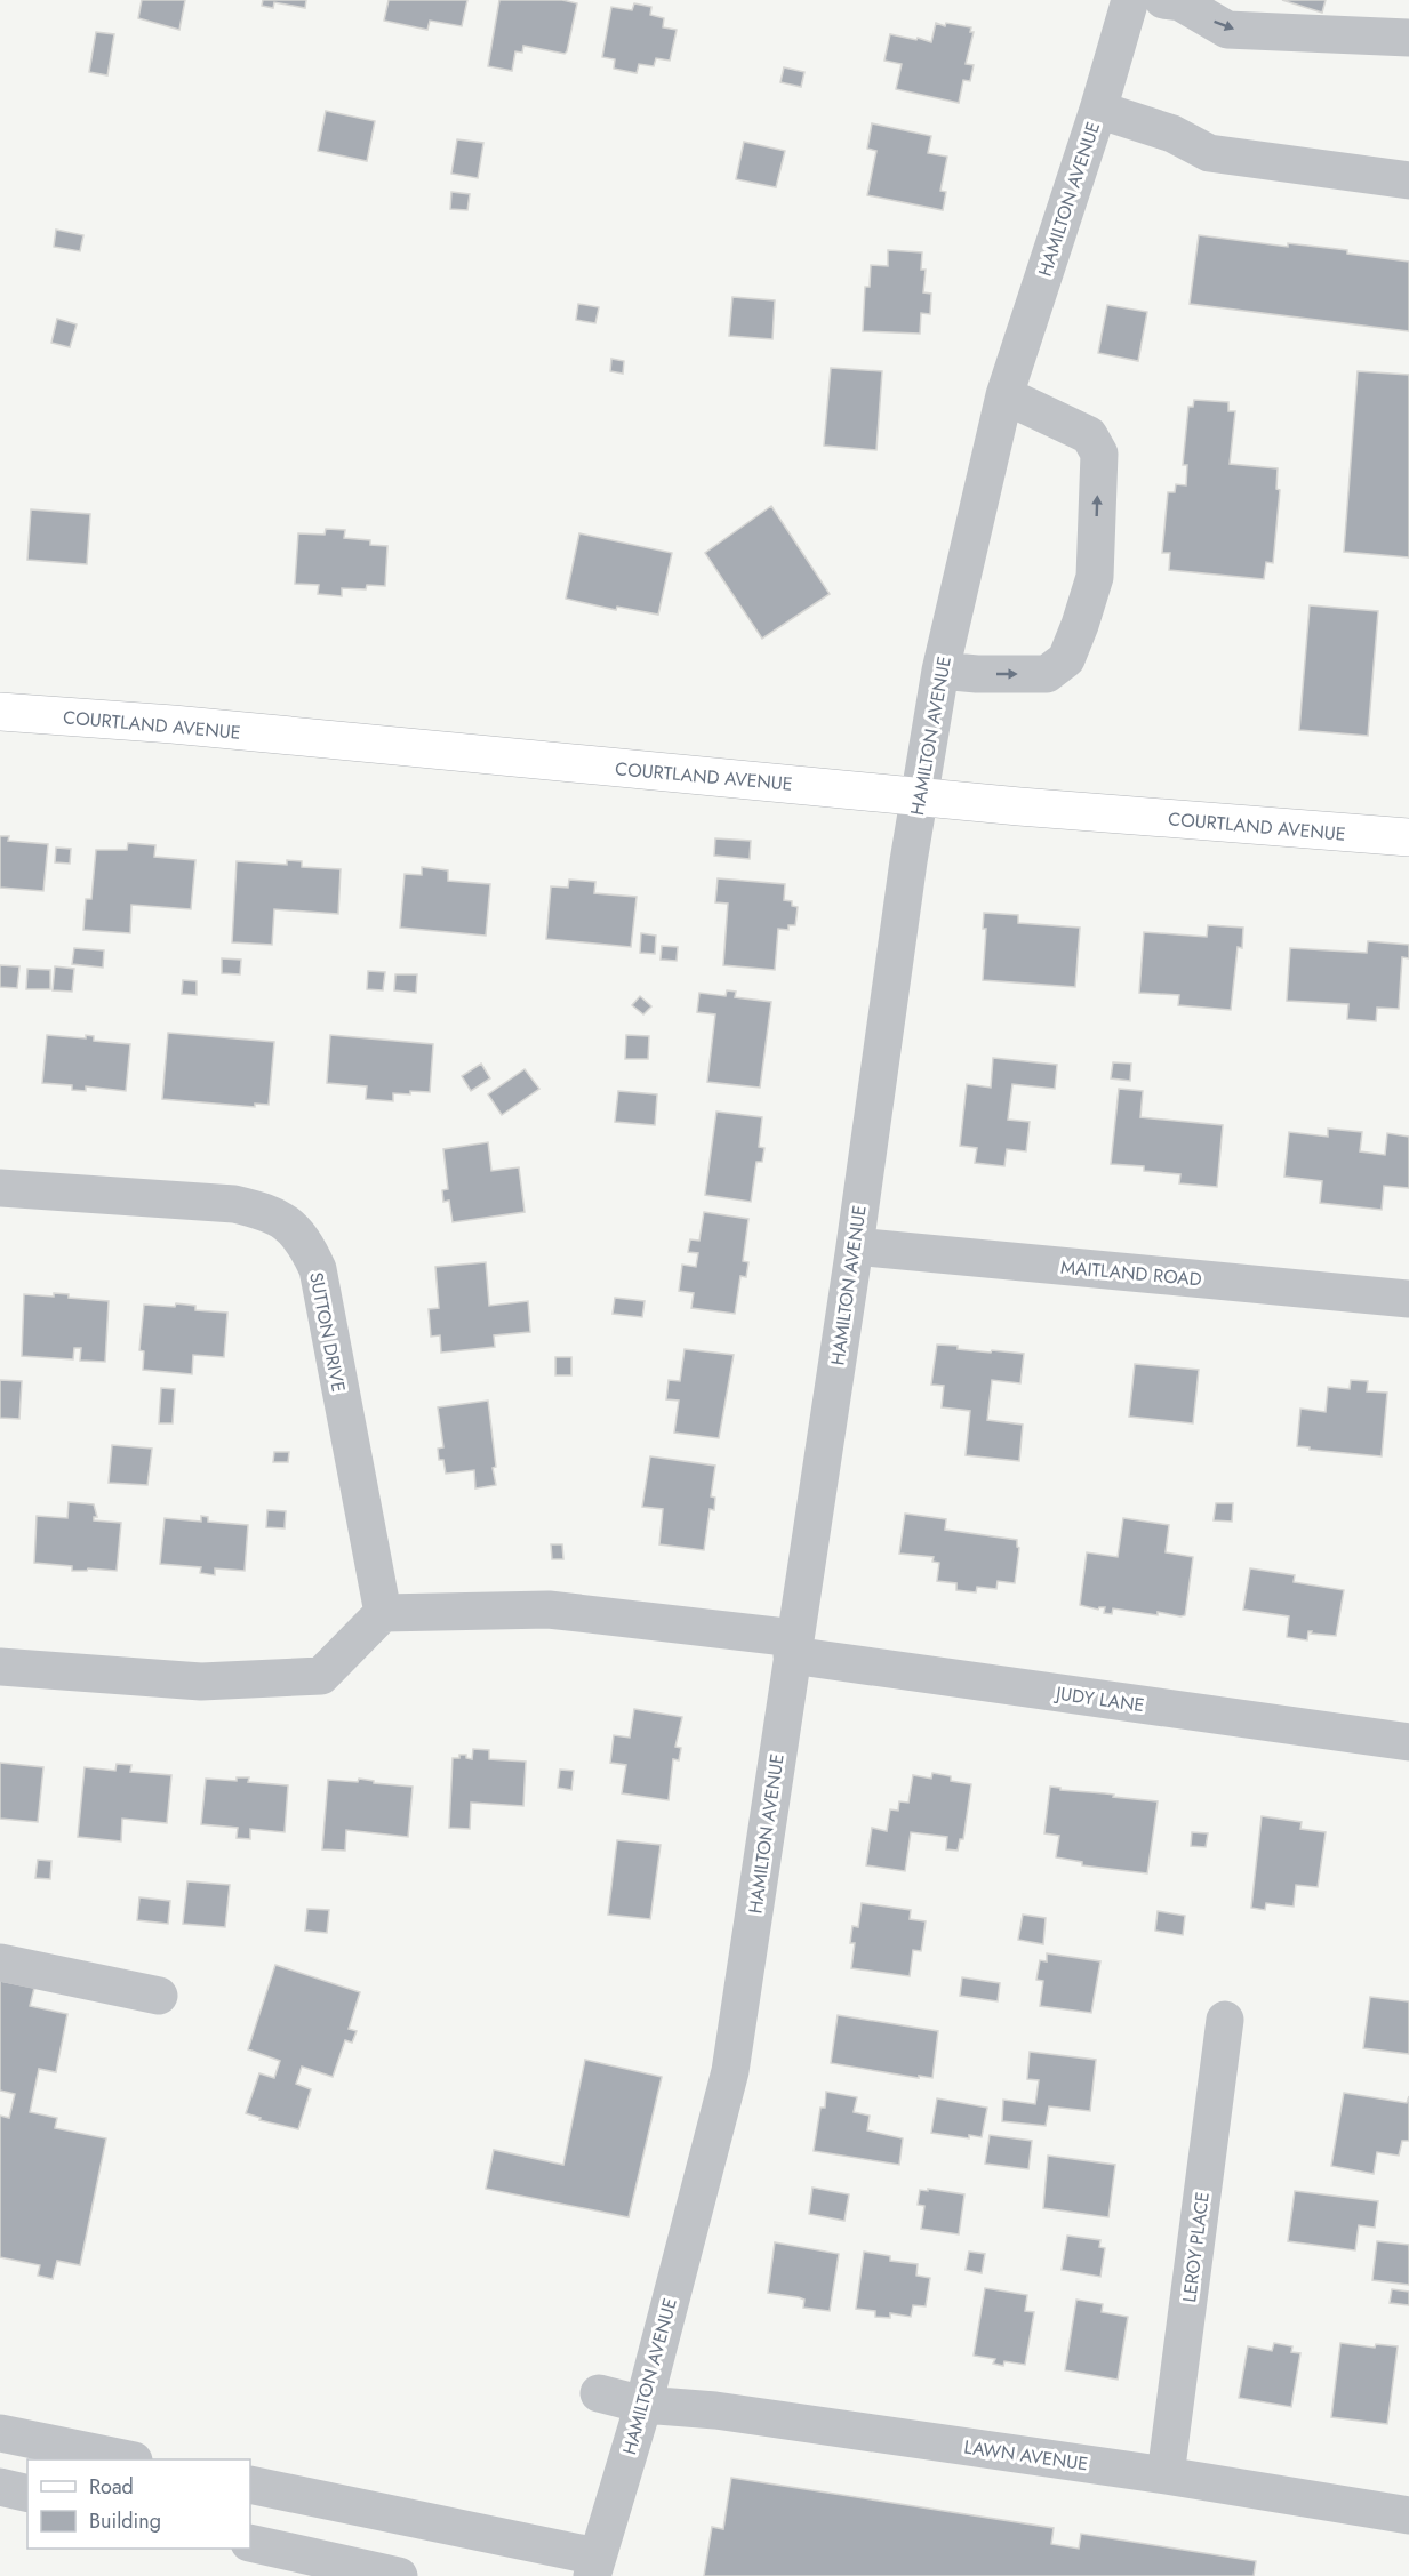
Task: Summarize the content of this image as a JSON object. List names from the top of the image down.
{
  "streets": {
    "main road": ["COURTLAND AVENUE"],
    "street": [
      "HAMILTON AVENUE",
      "MAITLAND ROAD",
      "SUTTON DRIVE",
      "JUDY LANE",
      "LEROY PLACE",
      "LAWN AVENUE"
    ]
  },
  "crossings": [
    ["HAMILTON AVENUE", "COURTLAND AVENUE"],
    ["HAMILTON AVENUE", "MAITLAND ROAD"],
    ["HAMILTON AVENUE", "JUDY LANE"],
    ["HAMILTON AVENUE", "LAWN AVENUE"],
    ["LEROY PLACE", "LAWN AVENUE"]
  ],
  "legend": ["Road", "Building"]
}
